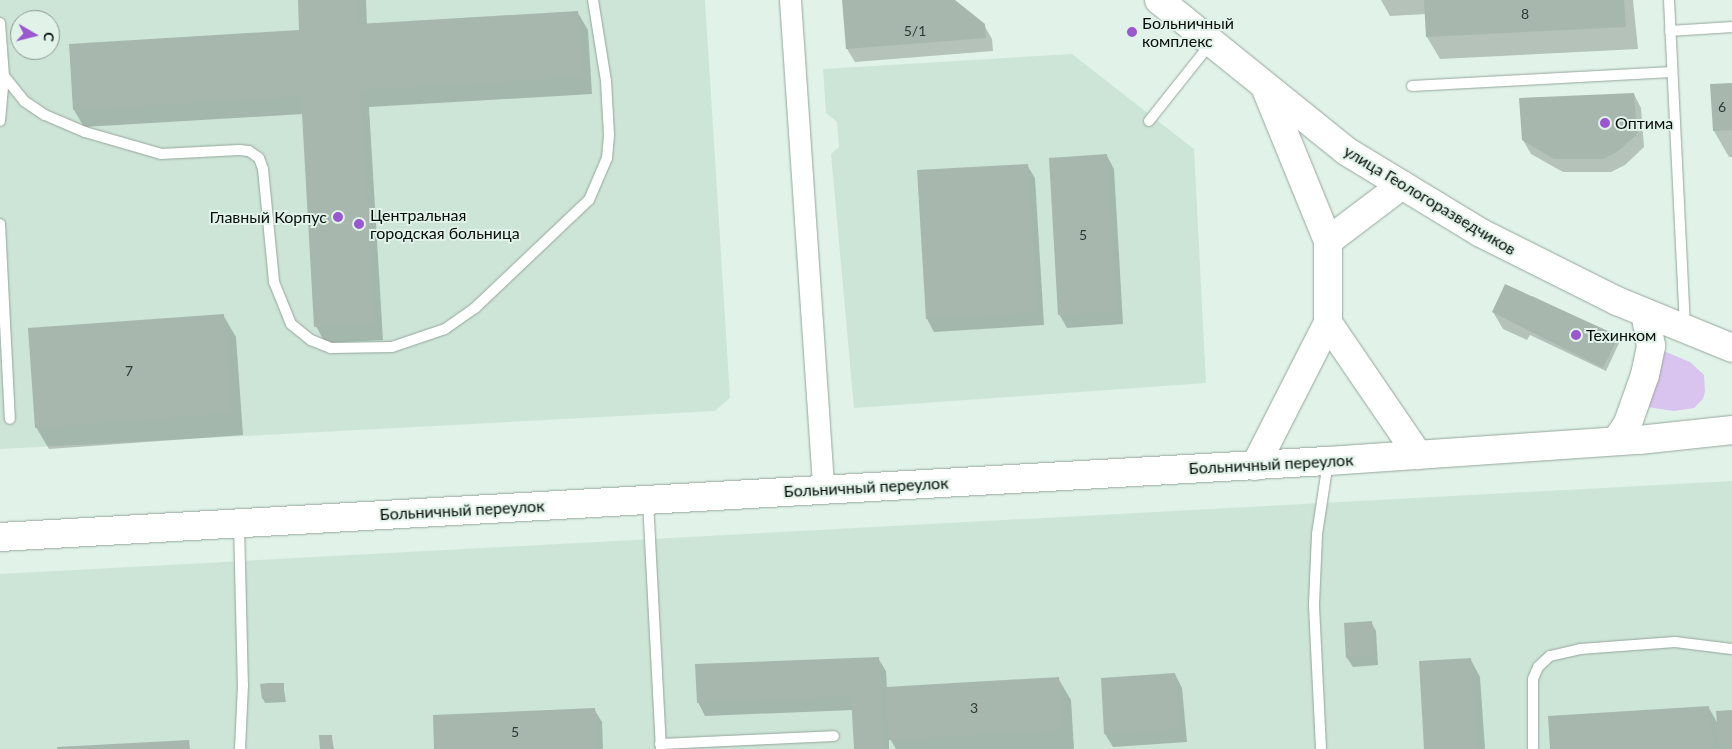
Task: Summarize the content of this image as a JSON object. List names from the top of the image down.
{
  "streets": {
    "street": ["улица Геологоразведчиков", "Больничный переулок"]
  },
  "places": [
    "Больничный комплекс",
    "Оптима",
    "Главный Корпус",
    "Центральная городская больница",
    "Техинком"
  ],
  "house_numbers": [
    "8",
    "5/1",
    "6",
    "5",
    "7",
    "3",
    "5"
  ],
  "north": "right"
}
